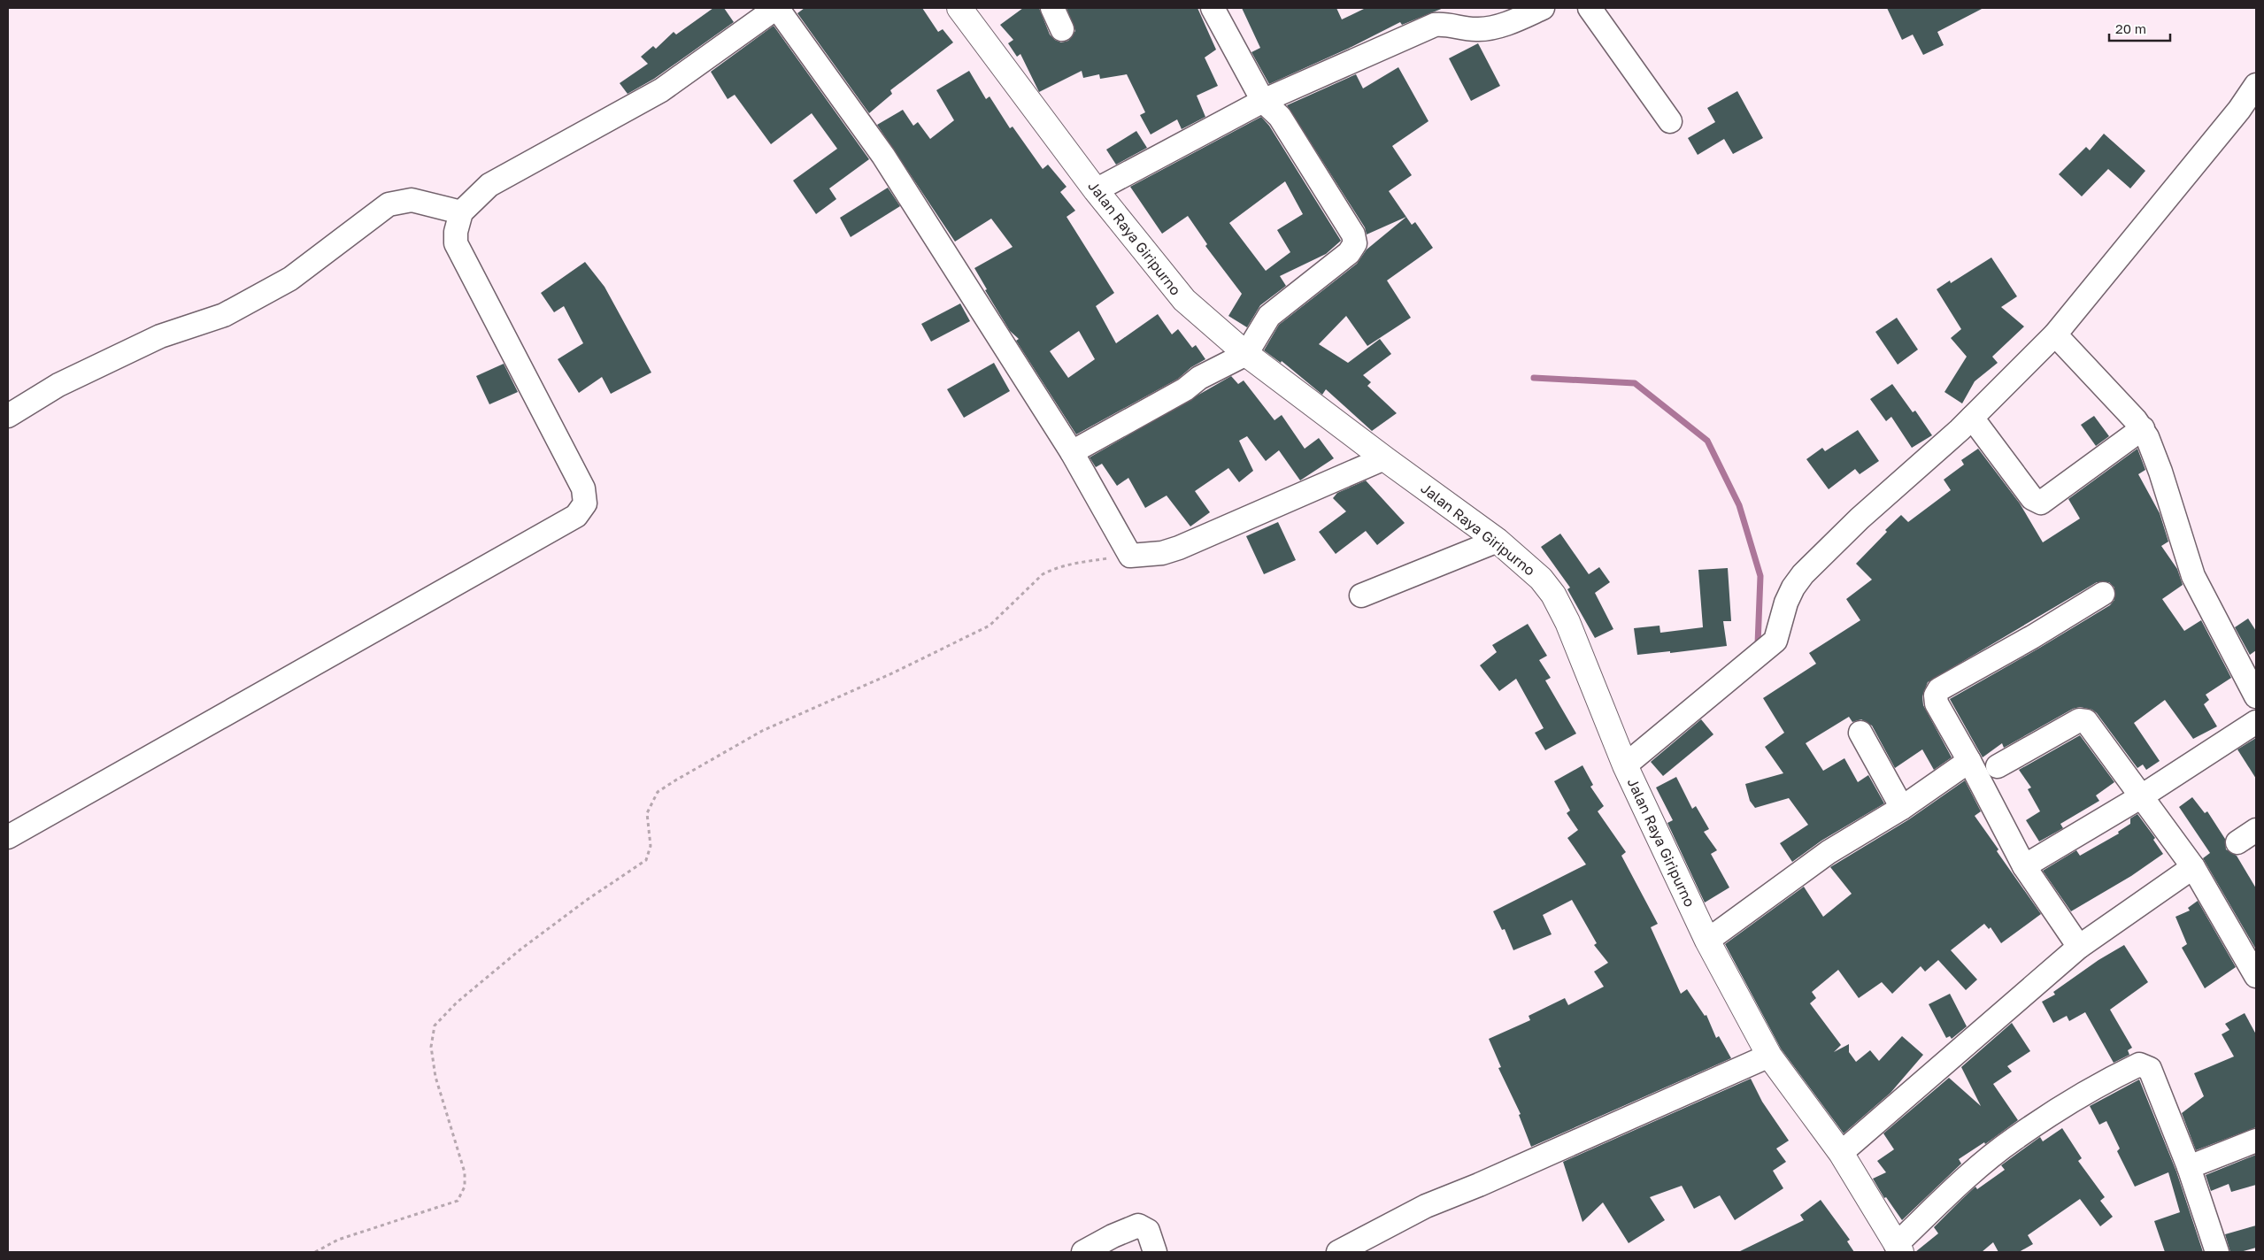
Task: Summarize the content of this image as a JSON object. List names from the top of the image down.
{
  "streets": {
    "main road": ["Jalan Raya Giripurno"]
  },
  "scale_bar": "20 m"
}
